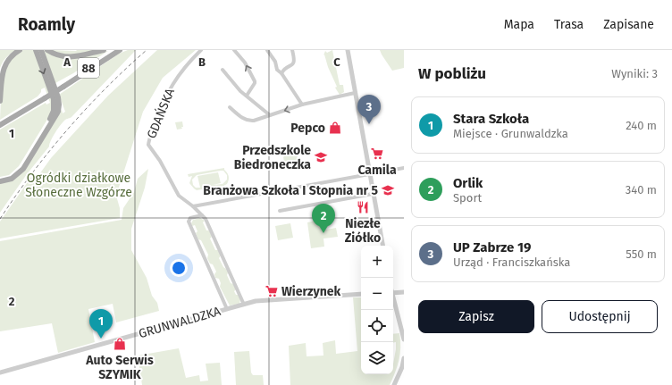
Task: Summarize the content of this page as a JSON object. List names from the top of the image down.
{
  "streets": {
    "main road": ["88"],
    "street": ["GDAŃSKA", "GRUNWALDZKA"]
  },
  "parks": ["Ogródki działkowe Słoneczne Wzgórze"],
  "places": {
    "shop": ["Pepco", "Auto Serwis SZYMIK"],
    "supermarket": ["Camila", "Wierzynek"],
    "school or university": ["Przedszkole Biedroneczka", "Branżowa Szkoła I Stopnia nr 5"],
    "restaurant": ["Niezłe Ziółko"]
  },
  "page": {
    "header": "Roamly",
    "nav": ["Mapa", "Trasa", "Zapisane"],
    "heading": ["W pobliżu", "Wyniki: 3"],
    "pins": ["3", "2", "1"],
    "list": [
      {
        "mark": "1",
        "name": "Stara Szkoła",
        "note": "Miejsce · Grunwaldzka",
        "value": "240 m"
      },
      {
        "mark": "2",
        "name": "Orlik",
        "note": "Sport",
        "value": "340 m"
      },
      {
        "mark": "3",
        "name": "UP Zabrze 19",
        "note": "Urząd · Franciszkańska",
        "value": "550 m"
      }
    ],
    "map_buttons": ["+", "−"],
    "buttons": ["Zapisz", "Udostępnij"]
  },
  "grid": {
    "columns": ["A", "B", "C"],
    "rows": ["1", "2"]
  }
}
